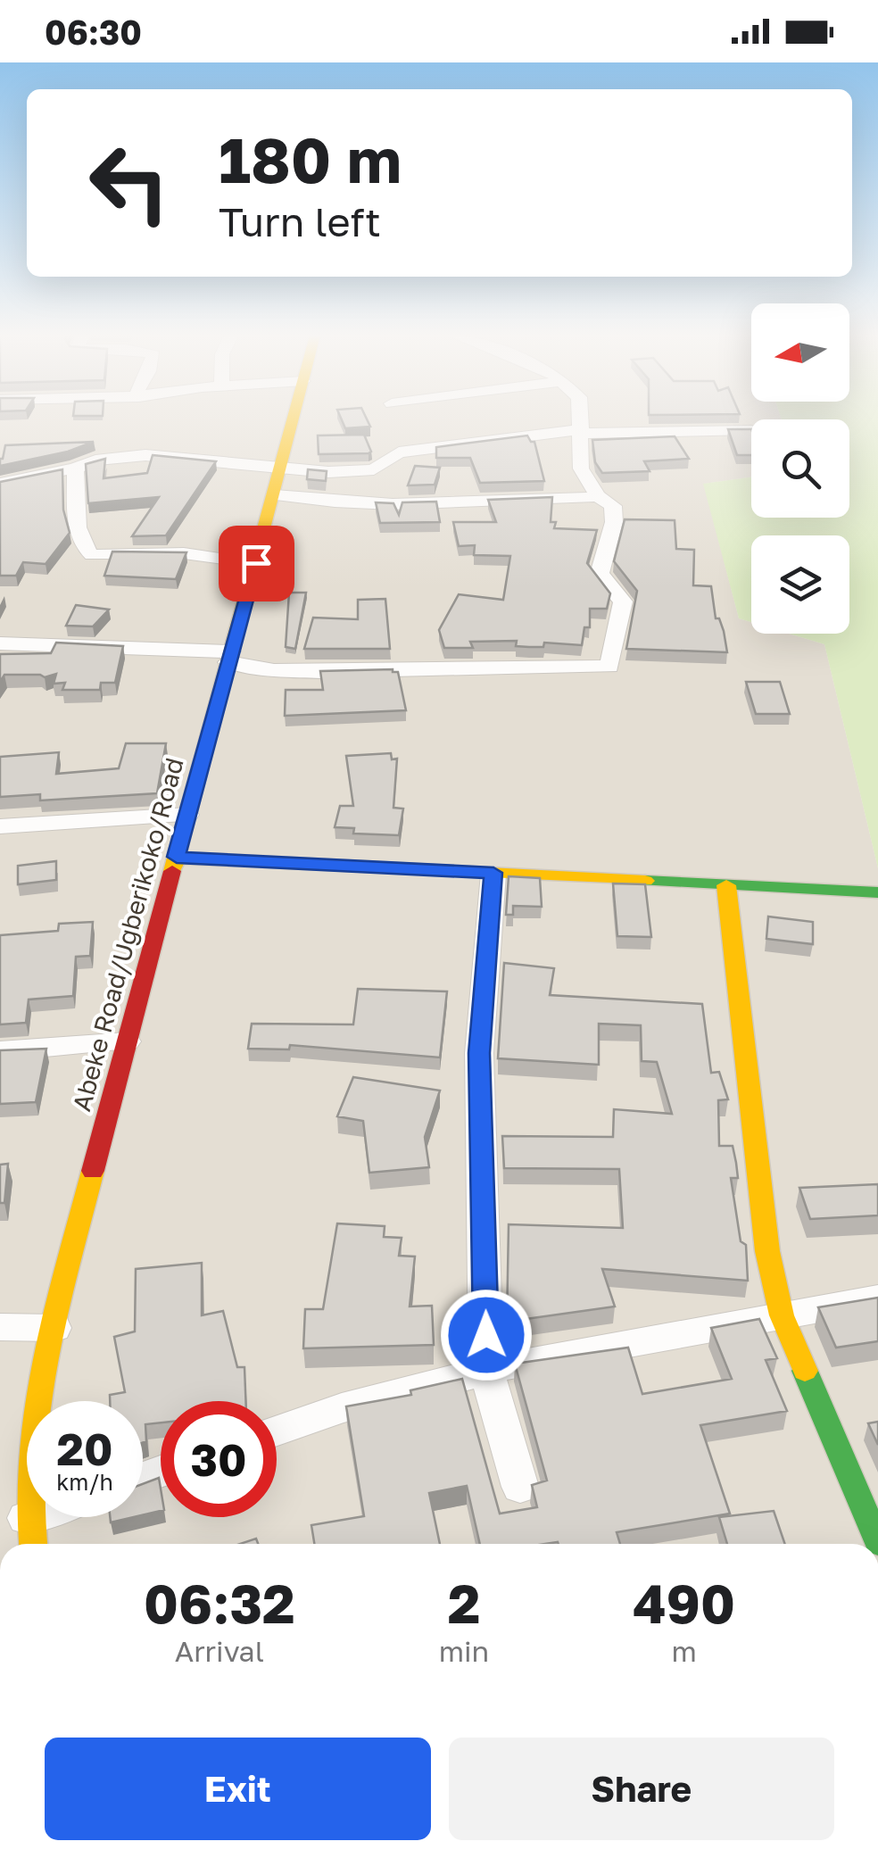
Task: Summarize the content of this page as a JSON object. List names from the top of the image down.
{
  "streets": {
    "street": ["Abeke Road/Ugberikoko/Road"]
  },
  "north": "left",
  "page": {
    "status": "06:30",
    "turn": ["180 m", "Turn left"],
    "speed": "20 km/h",
    "limit": "30",
    "eta": [
      "06:32",
      "Arrival",
      "2",
      "min",
      "490",
      "m"
    ],
    "buttons": ["Exit", "Share"]
  }
}
